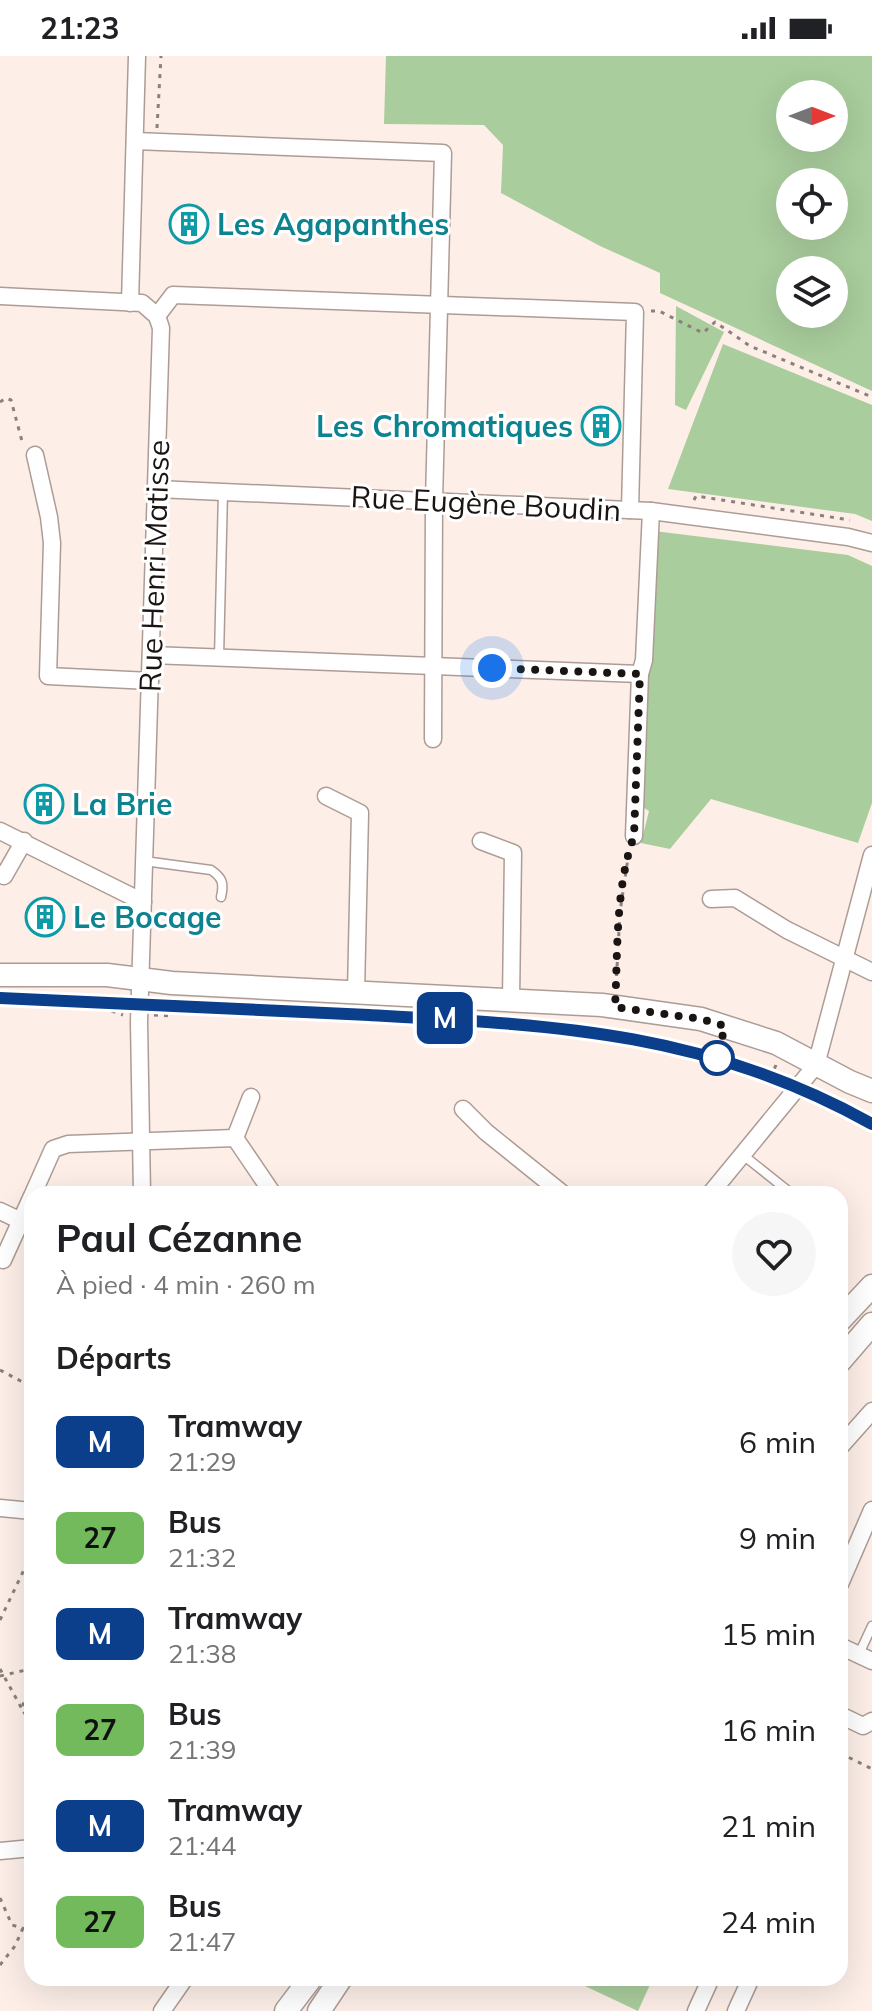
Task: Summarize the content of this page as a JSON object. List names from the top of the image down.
{
  "streets": {
    "street": ["Rue Eugène Boudin", "Rue Henri Matisse"]
  },
  "crossings": [
    ["Rue Eugène Boudin", "Rue Henri Matisse"]
  ],
  "places": {
    "building": [
      "Les Agapanthes",
      "Les Chromatiques",
      "La Brie",
      "Le Bocage"
    ]
  },
  "lines": ["tram line M"],
  "north": "right",
  "page": {
    "status": "21:23",
    "on_map": "M",
    "heading": [
      ["Paul Cézanne", "À pied · 4 min · 260 m"],
      "Départs"
    ],
    "list": [
      {
        "mark": "M",
        "name": "Tramway",
        "note": "21:29",
        "value": "6 min"
      },
      {
        "mark": "27",
        "name": "Bus",
        "note": "21:32",
        "value": "9 min"
      },
      {
        "mark": "M",
        "name": "Tramway",
        "note": "21:38",
        "value": "15 min"
      },
      {
        "mark": "27",
        "name": "Bus",
        "note": "21:39",
        "value": "16 min"
      },
      {
        "mark": "M",
        "name": "Tramway",
        "note": "21:44",
        "value": "21 min"
      },
      {
        "mark": "27",
        "name": "Bus",
        "note": "21:47",
        "value": "24 min"
      }
    ]
  }
}
